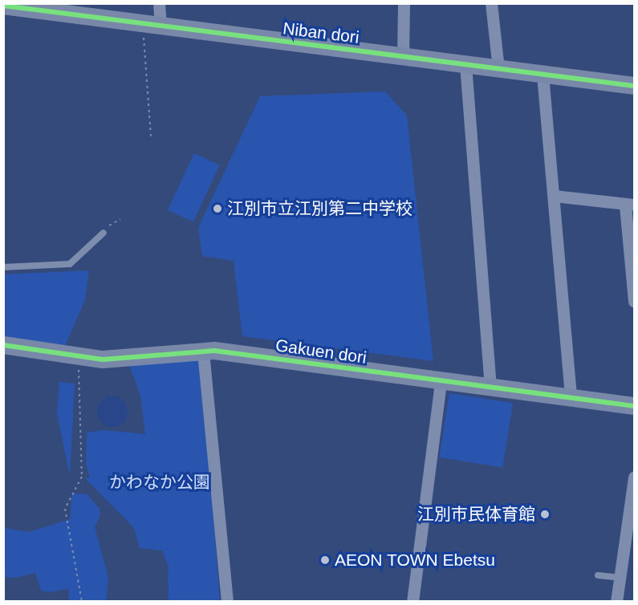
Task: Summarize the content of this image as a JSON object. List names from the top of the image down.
{
  "streets": {
    "street": ["Niban dori", "Gakuen dori"]
  },
  "parks": ["かわなか公園"],
  "places": ["江別市立江別第二中学校", "江別市民体育館", "AEON TOWN Ebetsu"]
}
